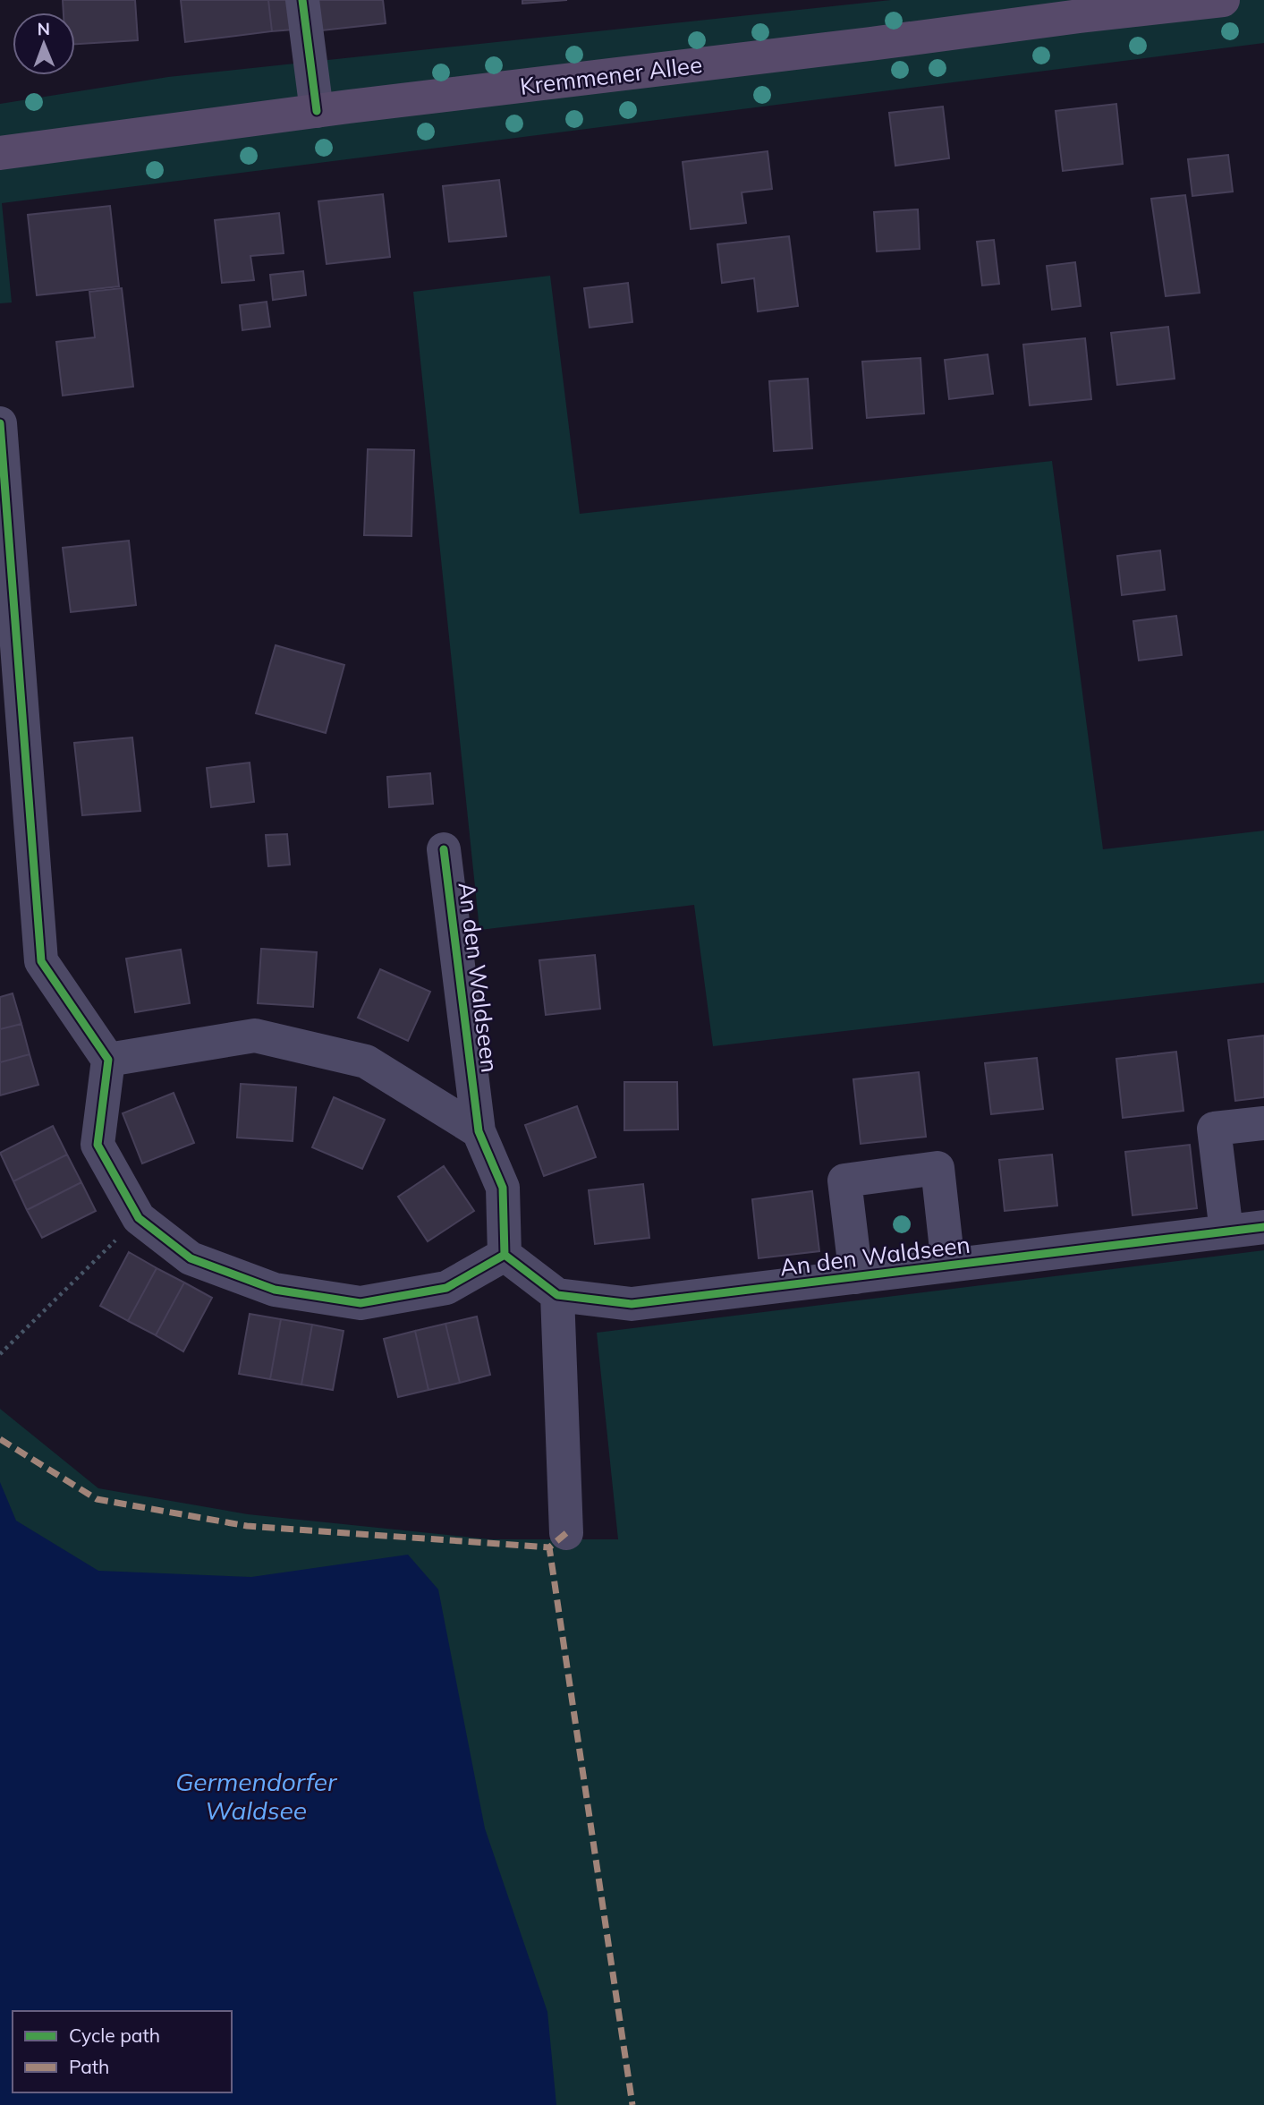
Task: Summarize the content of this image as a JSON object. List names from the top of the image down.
{
  "streets": {
    "main road": ["Kremmener Allee"],
    "street": ["An den Waldseen"]
  },
  "water": ["Germendorfer Waldsee"],
  "legend": ["Cycle path", "Path"],
  "north": "top"
}
